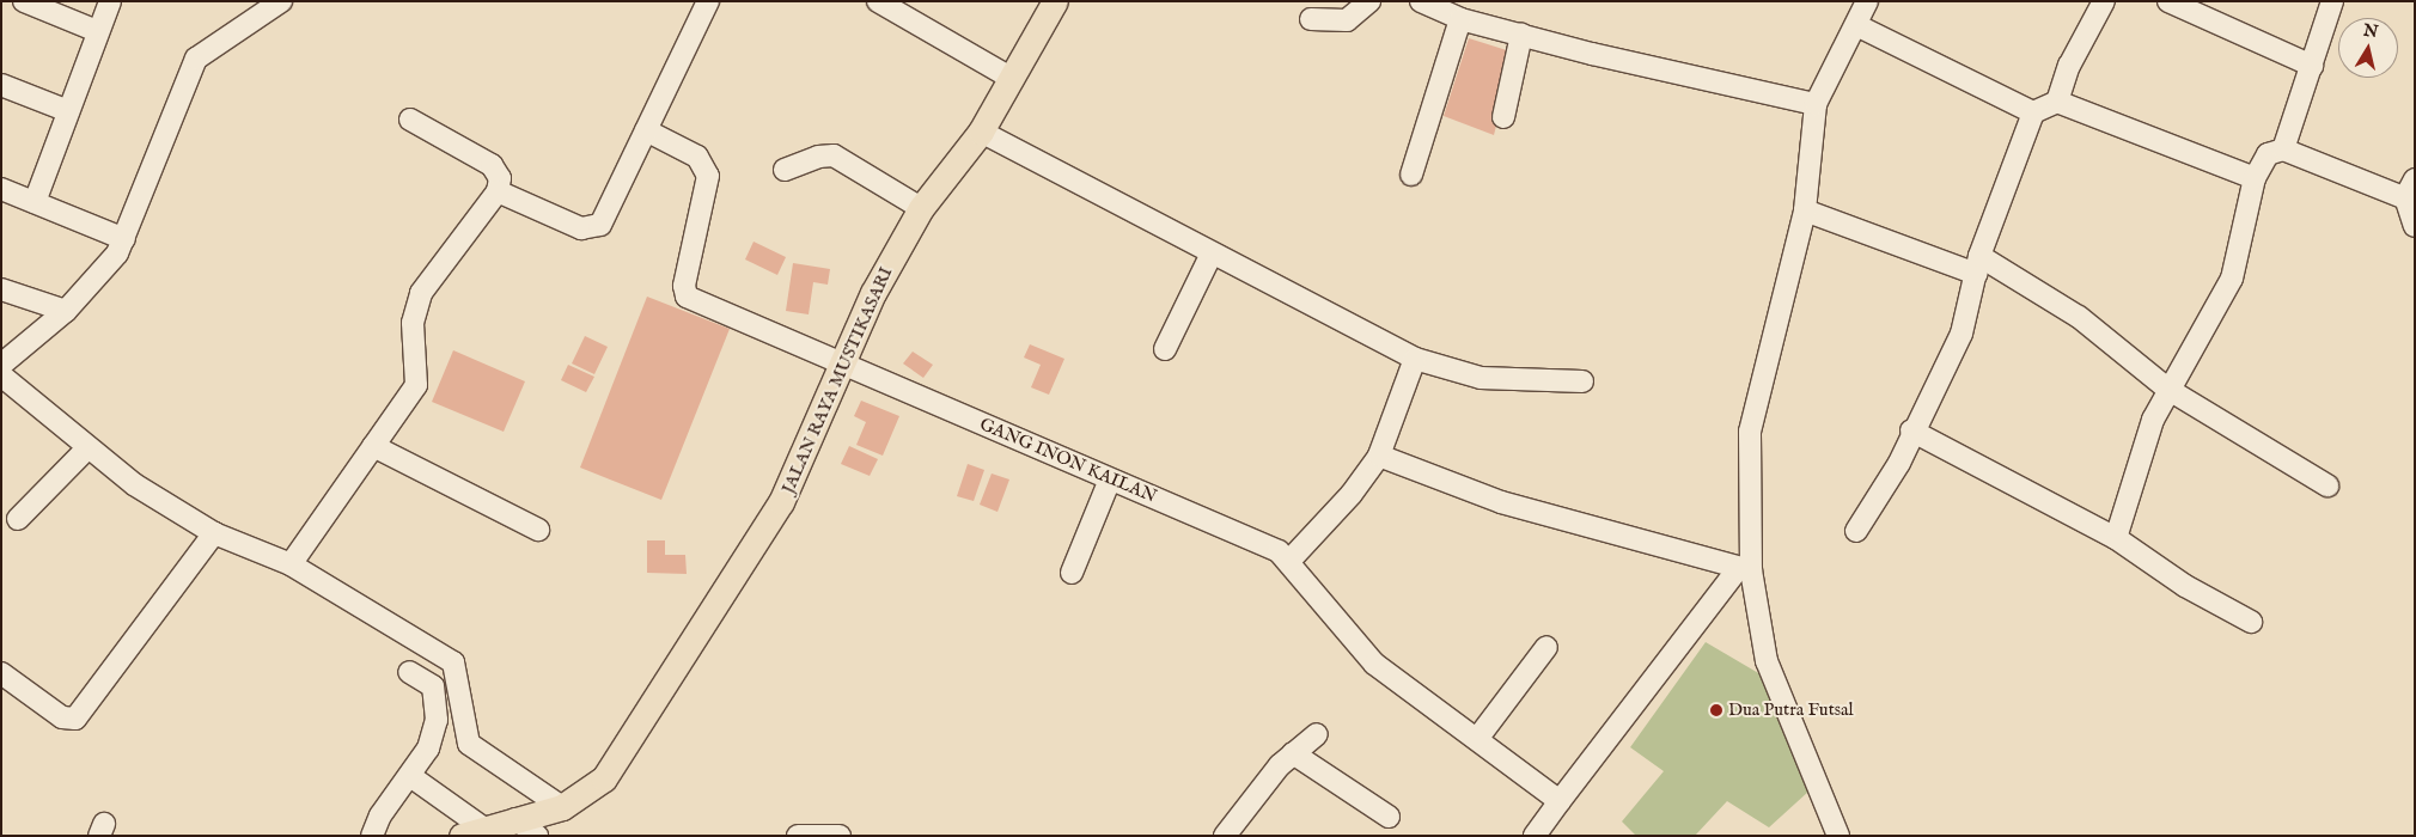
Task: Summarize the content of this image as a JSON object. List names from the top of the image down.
{
  "streets": {
    "main road": ["JALAN RAYA MUSTIKASARI"],
    "street": ["GANG INON KAILAN"]
  },
  "crossings": [
    ["JALAN RAYA MUSTIKASARI", "GANG INON KAILAN"]
  ],
  "places": ["Dua Putra Futsal"],
  "north": "top"
}
